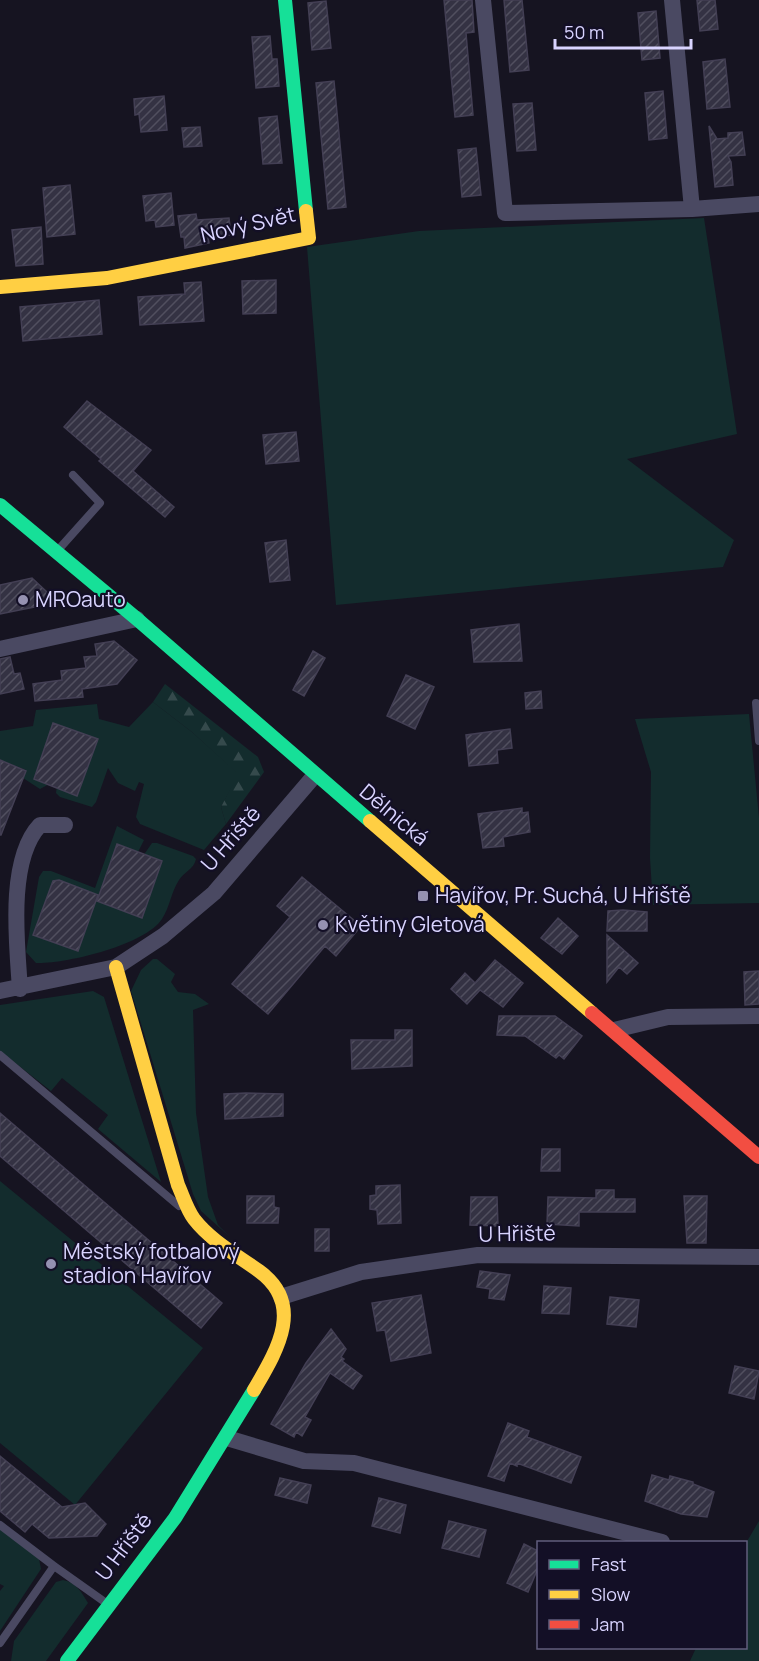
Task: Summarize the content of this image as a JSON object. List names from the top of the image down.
{
  "streets": {
    "street": ["Nový Svět", "Dělnická", "U Hřiště"]
  },
  "crossings": [
    ["Dělnická", "U Hřiště"]
  ],
  "places": {
    "other": ["MROauto", "Květiny Gletová", "Městský fotbalový stadion Havířov"],
    "transit": ["Havířov, Pr. Suchá, U Hřiště"]
  },
  "legend": ["Fast", "Slow", "Jam"],
  "scale_bar": "50 m"
}
